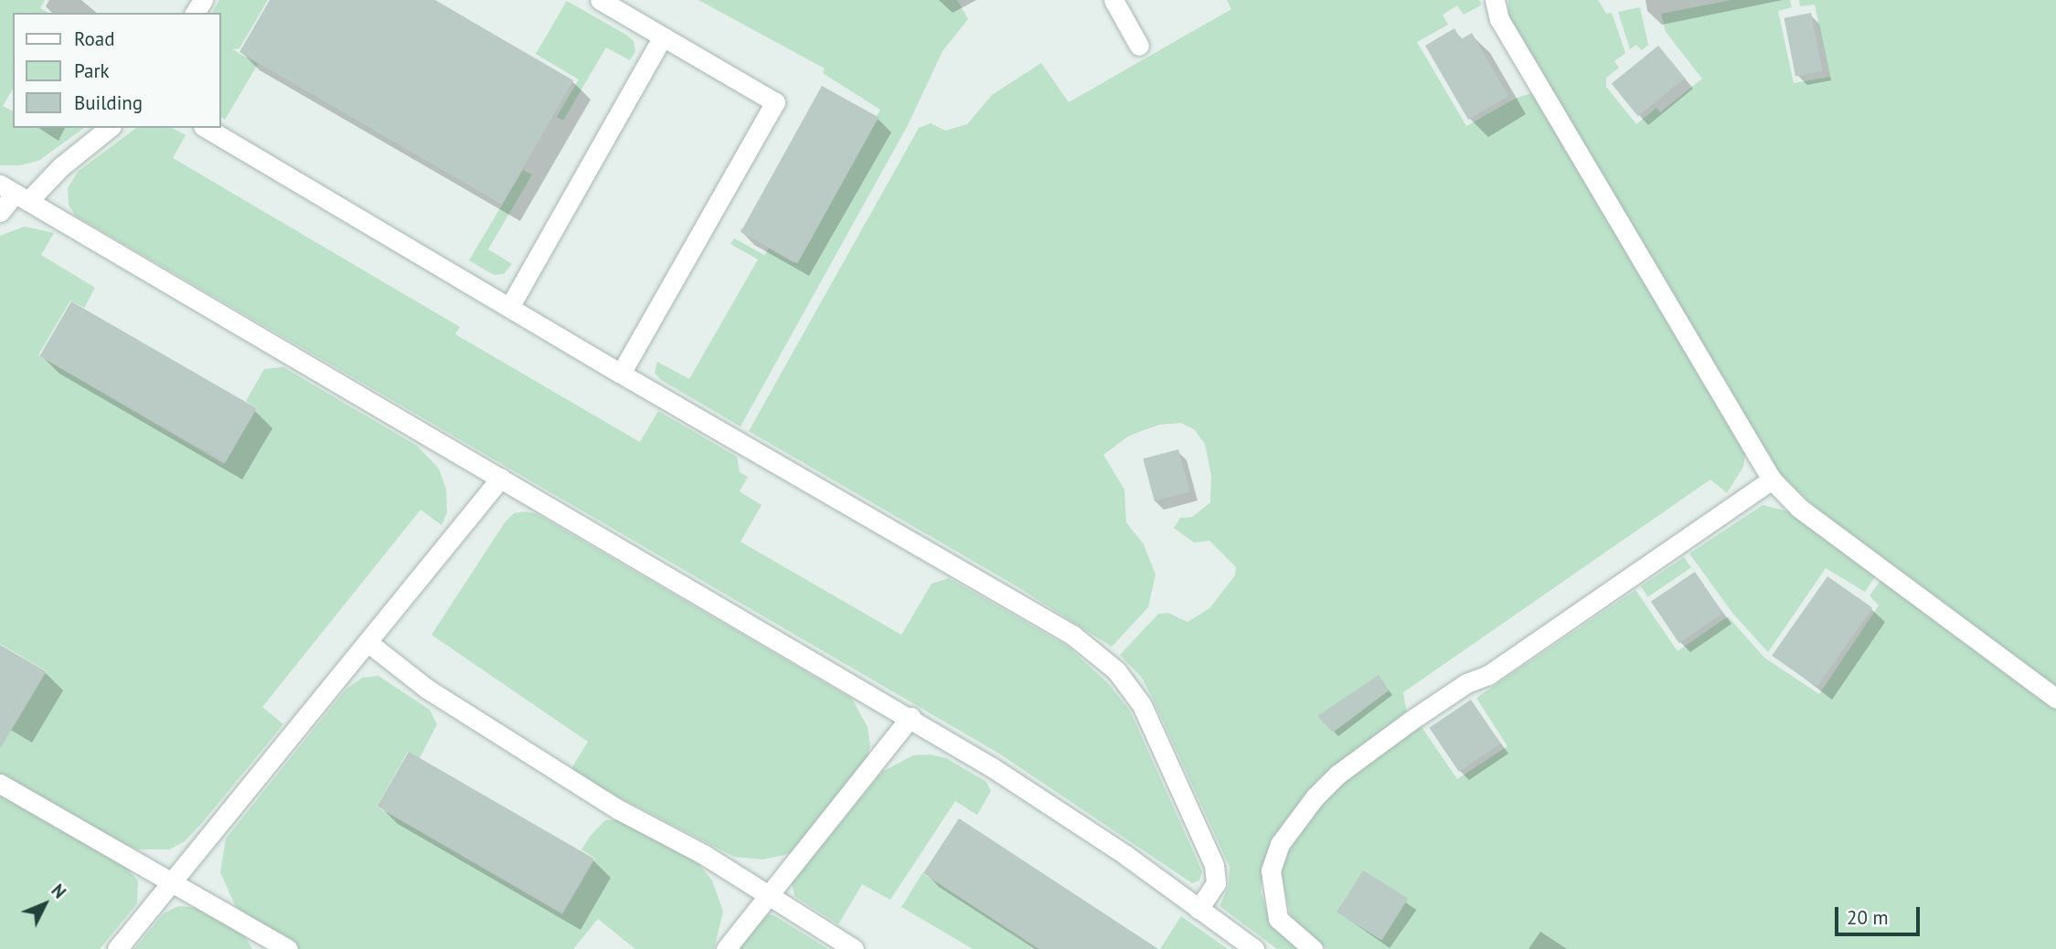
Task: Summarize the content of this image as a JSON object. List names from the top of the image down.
{
  "legend": ["Road", "Park", "Building"],
  "scale_bar": "20 m",
  "north": "top right"
}
